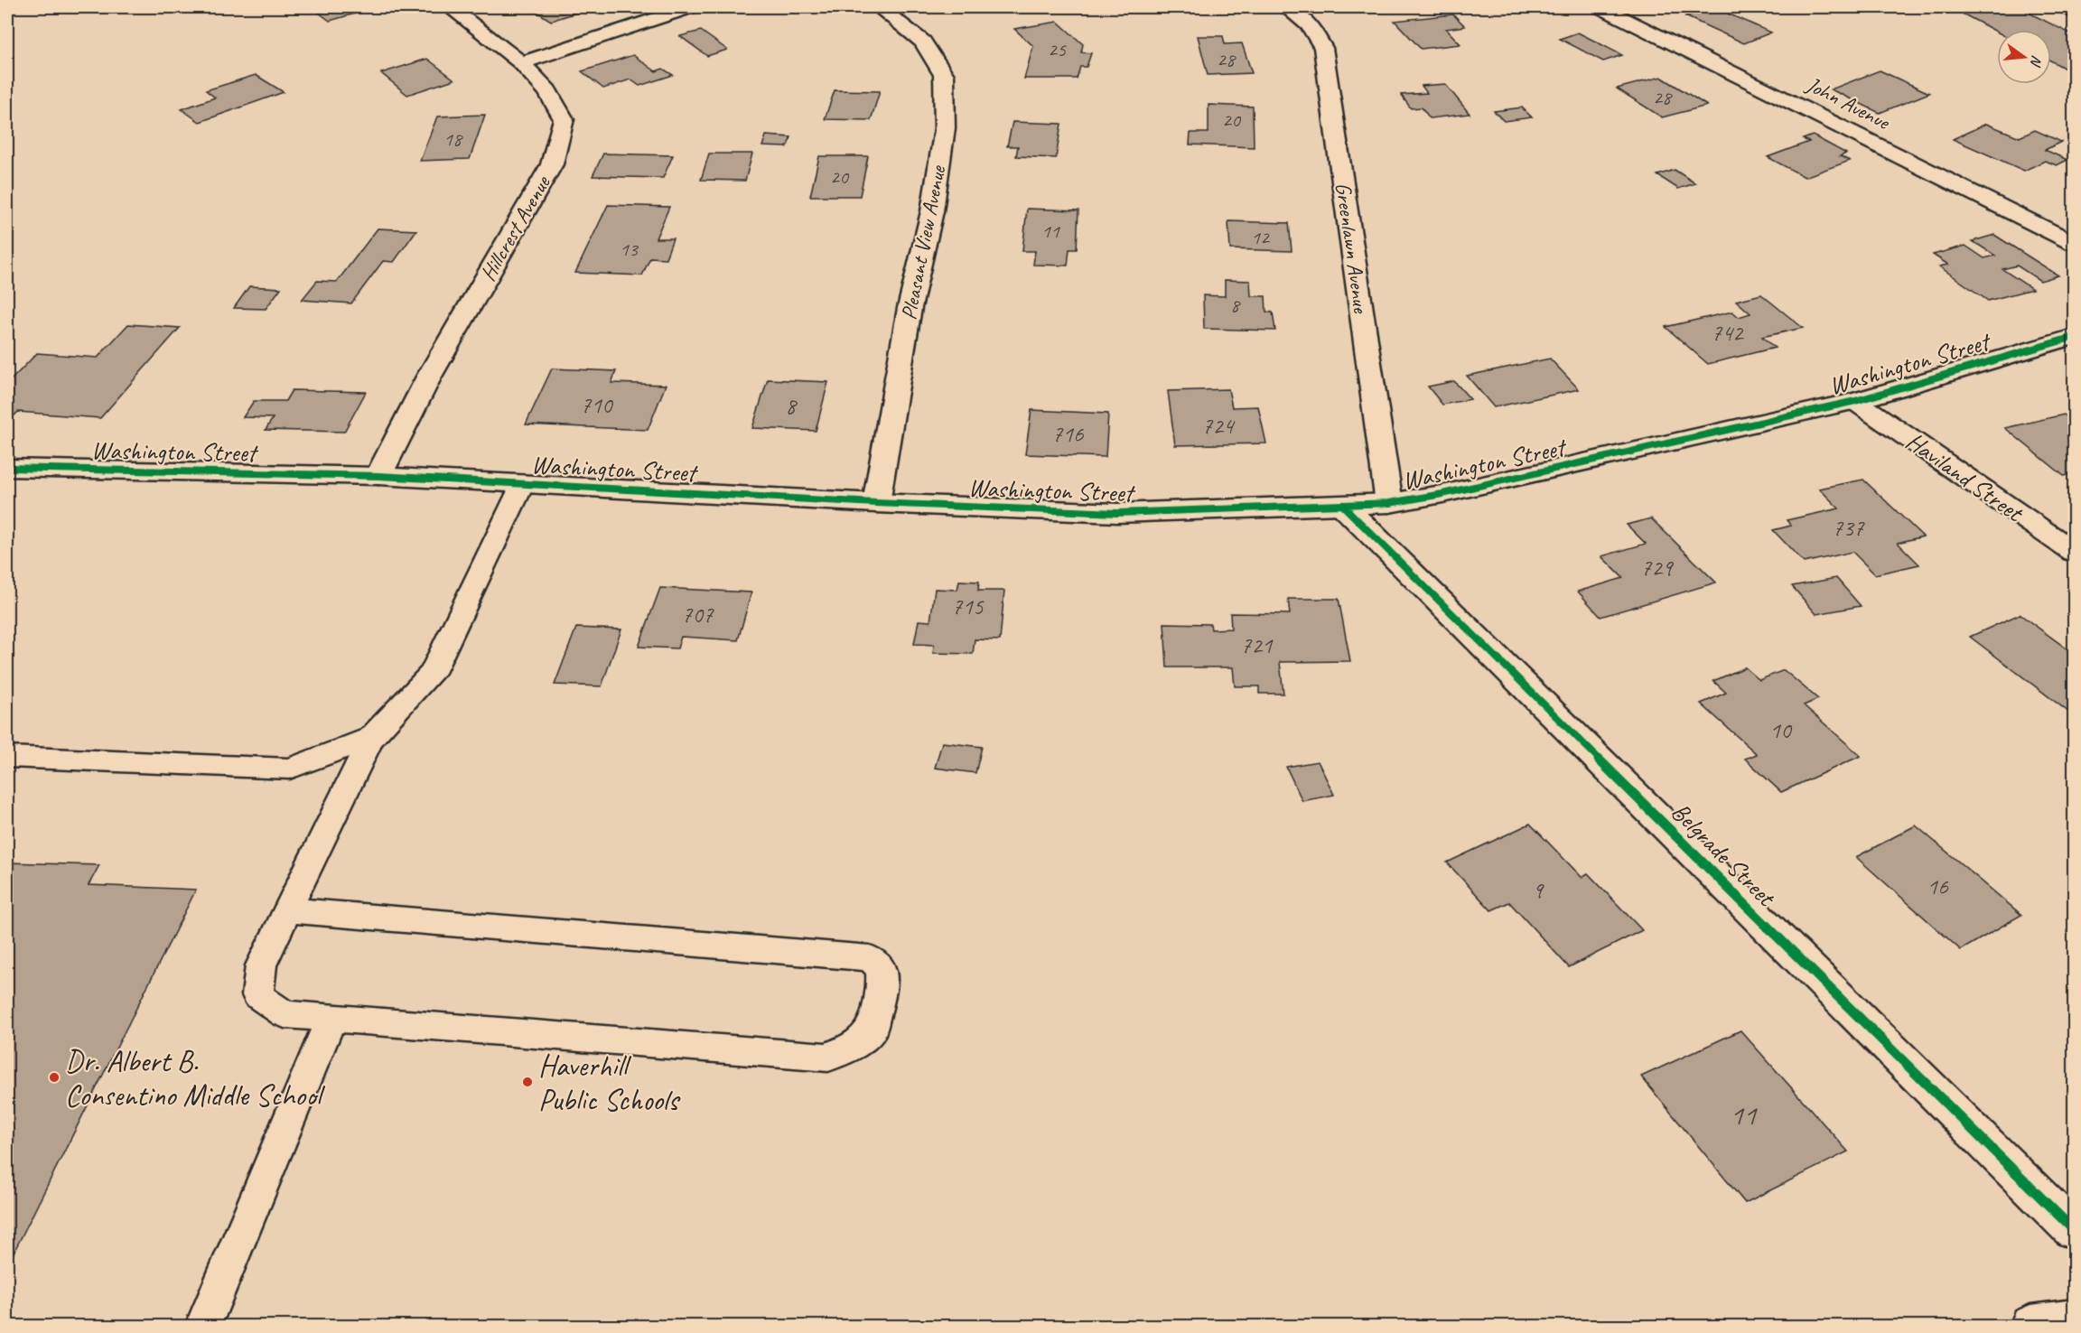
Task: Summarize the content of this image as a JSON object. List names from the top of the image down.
{
  "streets": {
    "street": [
      "John Avenue",
      "Hillcrest Avenue",
      "Pleasant View Avenue",
      "Greenlawn Avenue",
      "Washington Street",
      "Haviland Street",
      "Belgrade Street"
    ]
  },
  "crossings": [
    ["Hillcrest Avenue", "Washington Street"],
    ["Pleasant View Avenue", "Washington Street"],
    ["Greenlawn Avenue", "Washington Street"],
    ["Washington Street", "Haviland Street"],
    ["Washington Street", "Belgrade Street"]
  ],
  "places": ["Dr. Albert B. Consentino Middle School", "Haverhill Public Schools"],
  "house_numbers": [
    "25",
    "28",
    "28",
    "20",
    "18",
    "20",
    "11",
    "12",
    "13",
    "8",
    "742",
    "710",
    "8",
    "724",
    "716",
    "737",
    "729",
    "715",
    "707",
    "721",
    "10",
    "16",
    "9",
    "11"
  ],
  "north": "right"
}
